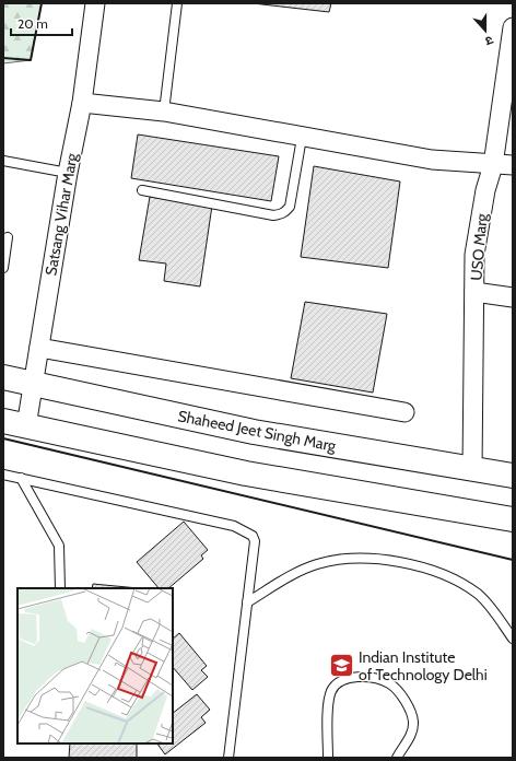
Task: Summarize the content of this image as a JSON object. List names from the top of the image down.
{
  "streets": {
    "main road": ["Shaheed Jeet Singh Marg"],
    "street": ["Satsang Vihar Marg", "USO Marg"]
  },
  "crossings": [
    ["Satsang Vihar Marg", "Shaheed Jeet Singh Marg"],
    ["USO Marg", "Shaheed Jeet Singh Marg"]
  ],
  "places": {
    "school or university": ["Indian Institute of Technology Delhi"]
  },
  "scale_bar": "20 m",
  "north": "bottom"
}
